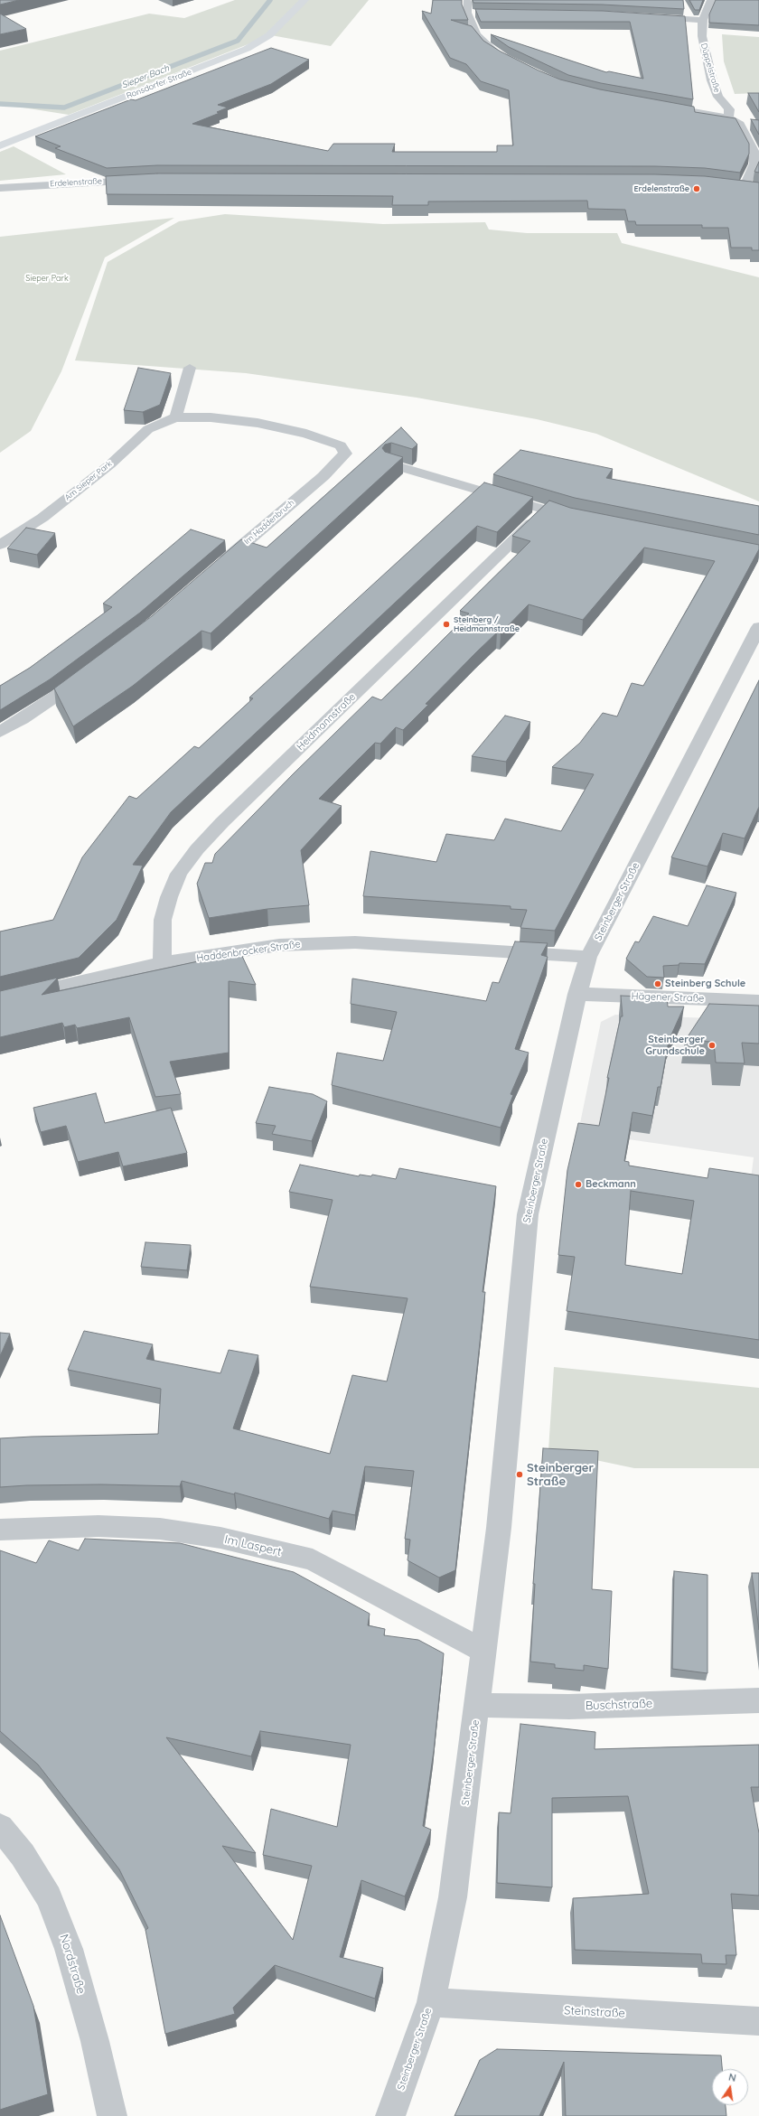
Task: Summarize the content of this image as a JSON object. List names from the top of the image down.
{
  "streets": {
    "main road": ["Ronsdorfer Straße"],
    "street": [
      "Düppelstraße",
      "Erdelenstraße",
      "Am Sieper Park",
      "Im Haddenbruch",
      "Heidmannstraße",
      "Steinberger Straße",
      "Haddenbrocker Straße",
      "Hägener Straße",
      "Im Laspert",
      "Buschstraße",
      "Nordstraße",
      "Steinstraße"
    ]
  },
  "crossings": [
    ["Am Sieper Park", "Im Haddenbruch"],
    ["Heidmannstraße", "Haddenbrocker Straße"],
    ["Steinberger Straße", "Haddenbrocker Straße"],
    ["Steinberger Straße", "Hägener Straße"],
    ["Steinberger Straße", "Im Laspert"],
    ["Steinberger Straße", "Buschstraße"],
    ["Steinberger Straße", "Steinstraße"]
  ],
  "water": ["Sieper Bach"],
  "parks": ["Sieper Park"],
  "places": [
    "Erdelenstraße",
    "Steinberg / Heidmannstraße",
    "Steinberg Schule",
    "Steinberger Grundschule",
    "Beckmann",
    "Steinberger Straße"
  ],
  "north": "top"
}
